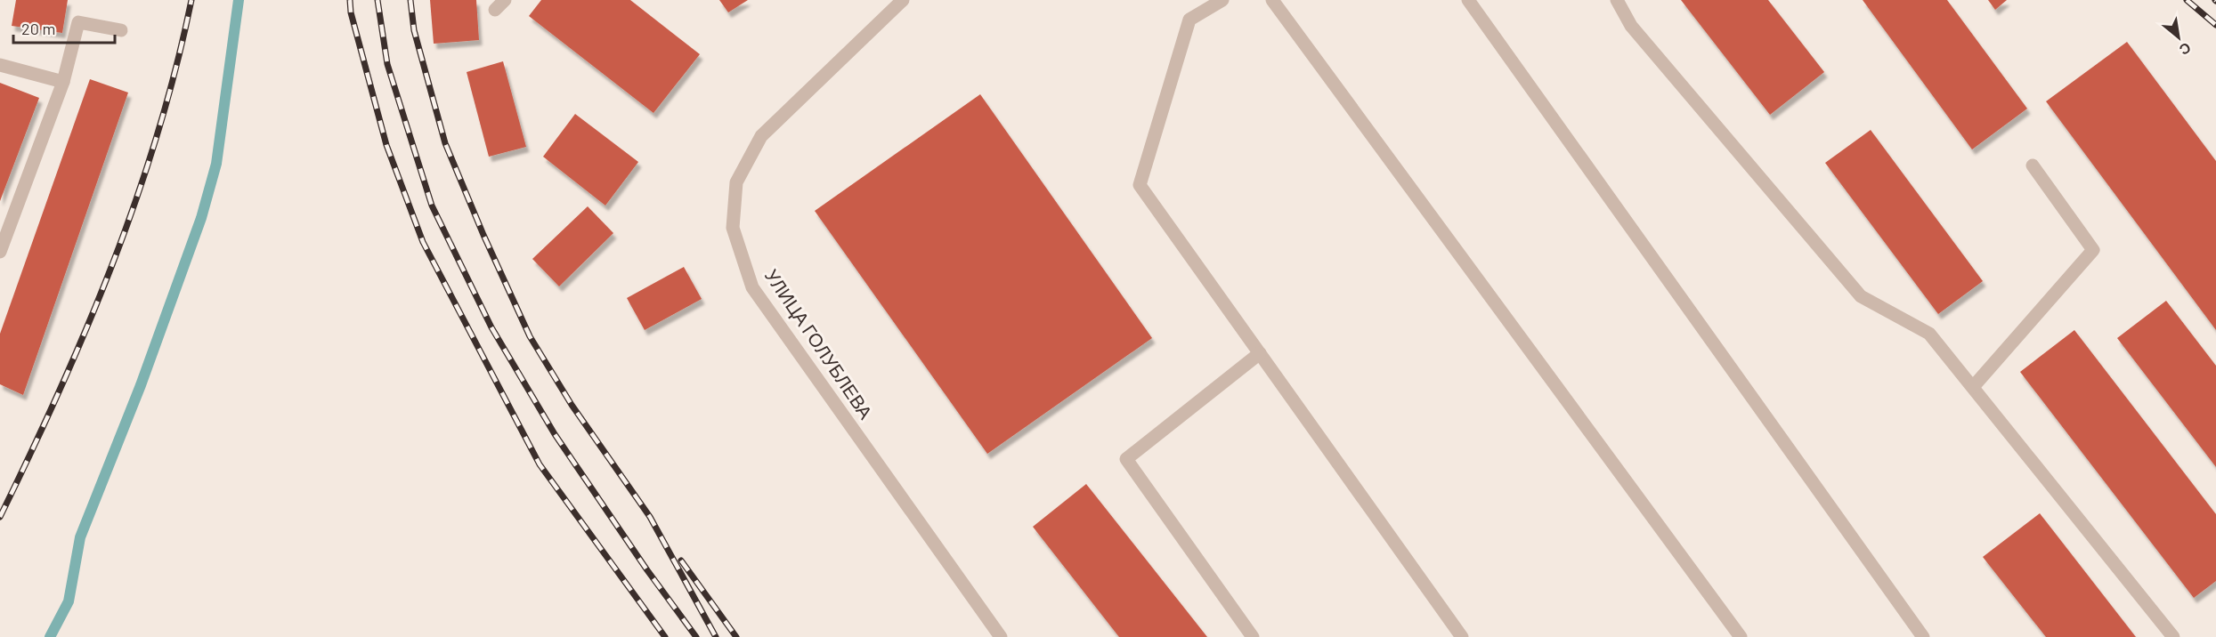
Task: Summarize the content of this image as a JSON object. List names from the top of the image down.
{
  "streets": {
    "street": ["УЛИЦА ГОЛУБЛЕВА"]
  },
  "scale_bar": "20 m",
  "north": "bottom right"
}
